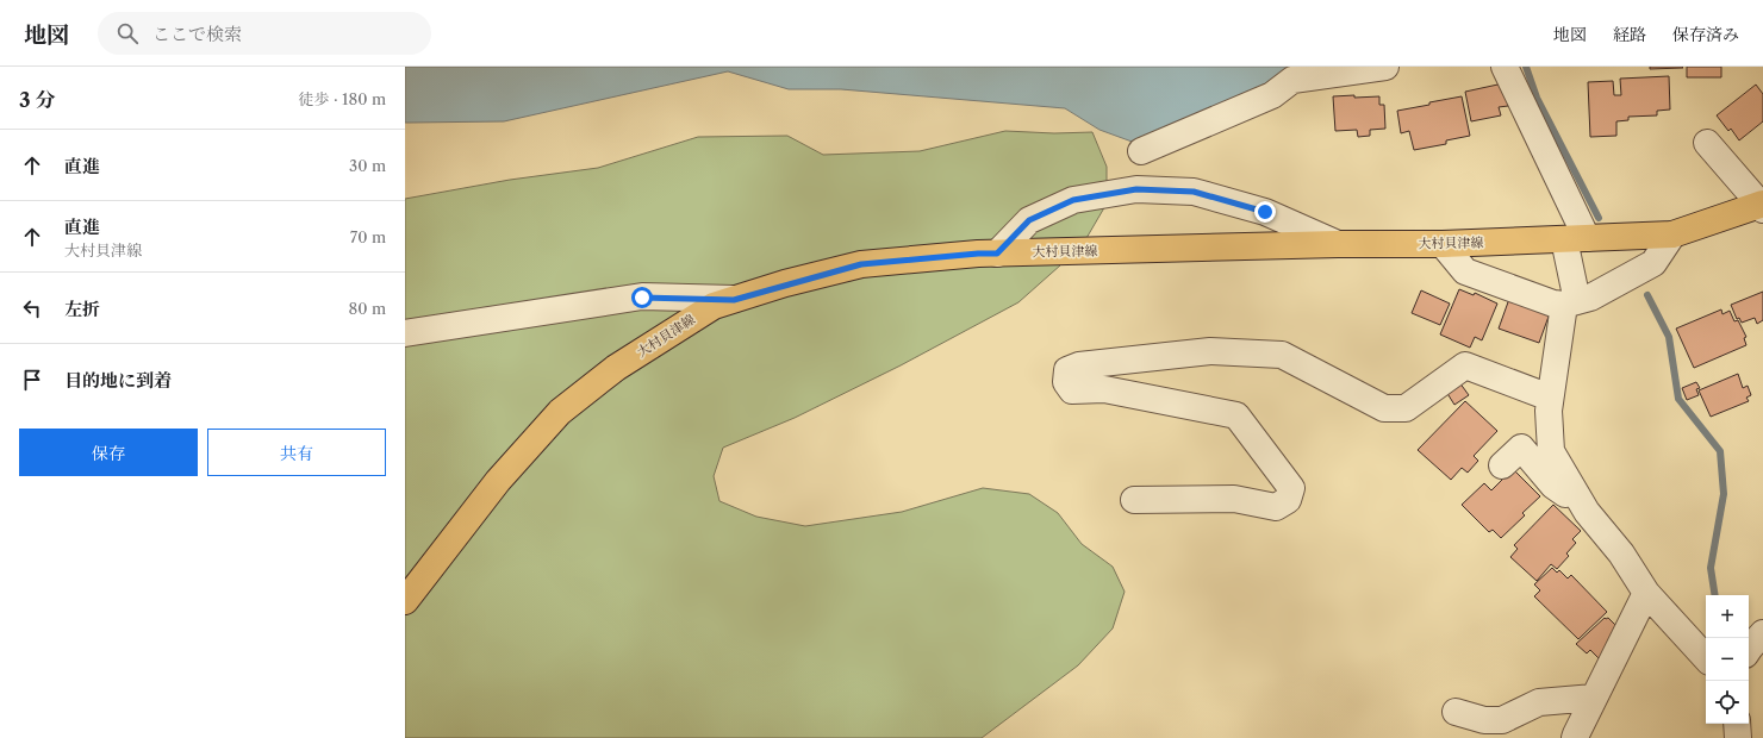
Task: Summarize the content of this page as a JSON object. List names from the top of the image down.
{
  "streets": {
    "main road": ["大村貝津線"]
  },
  "page": {
    "header": "地図",
    "search": "ここで検索",
    "nav": ["地図", "経路", "保存済み"],
    "heading": ["3 分", "徒歩 · 180 m"],
    "list": [
      ["直進", "30 m"],
      ["直進", "大村貝津線", "70 m"],
      ["左折", "80 m"],
      "目的地に到着"
    ],
    "buttons": ["保存", "共有"],
    "map_buttons": ["+", "−"]
  }
}
